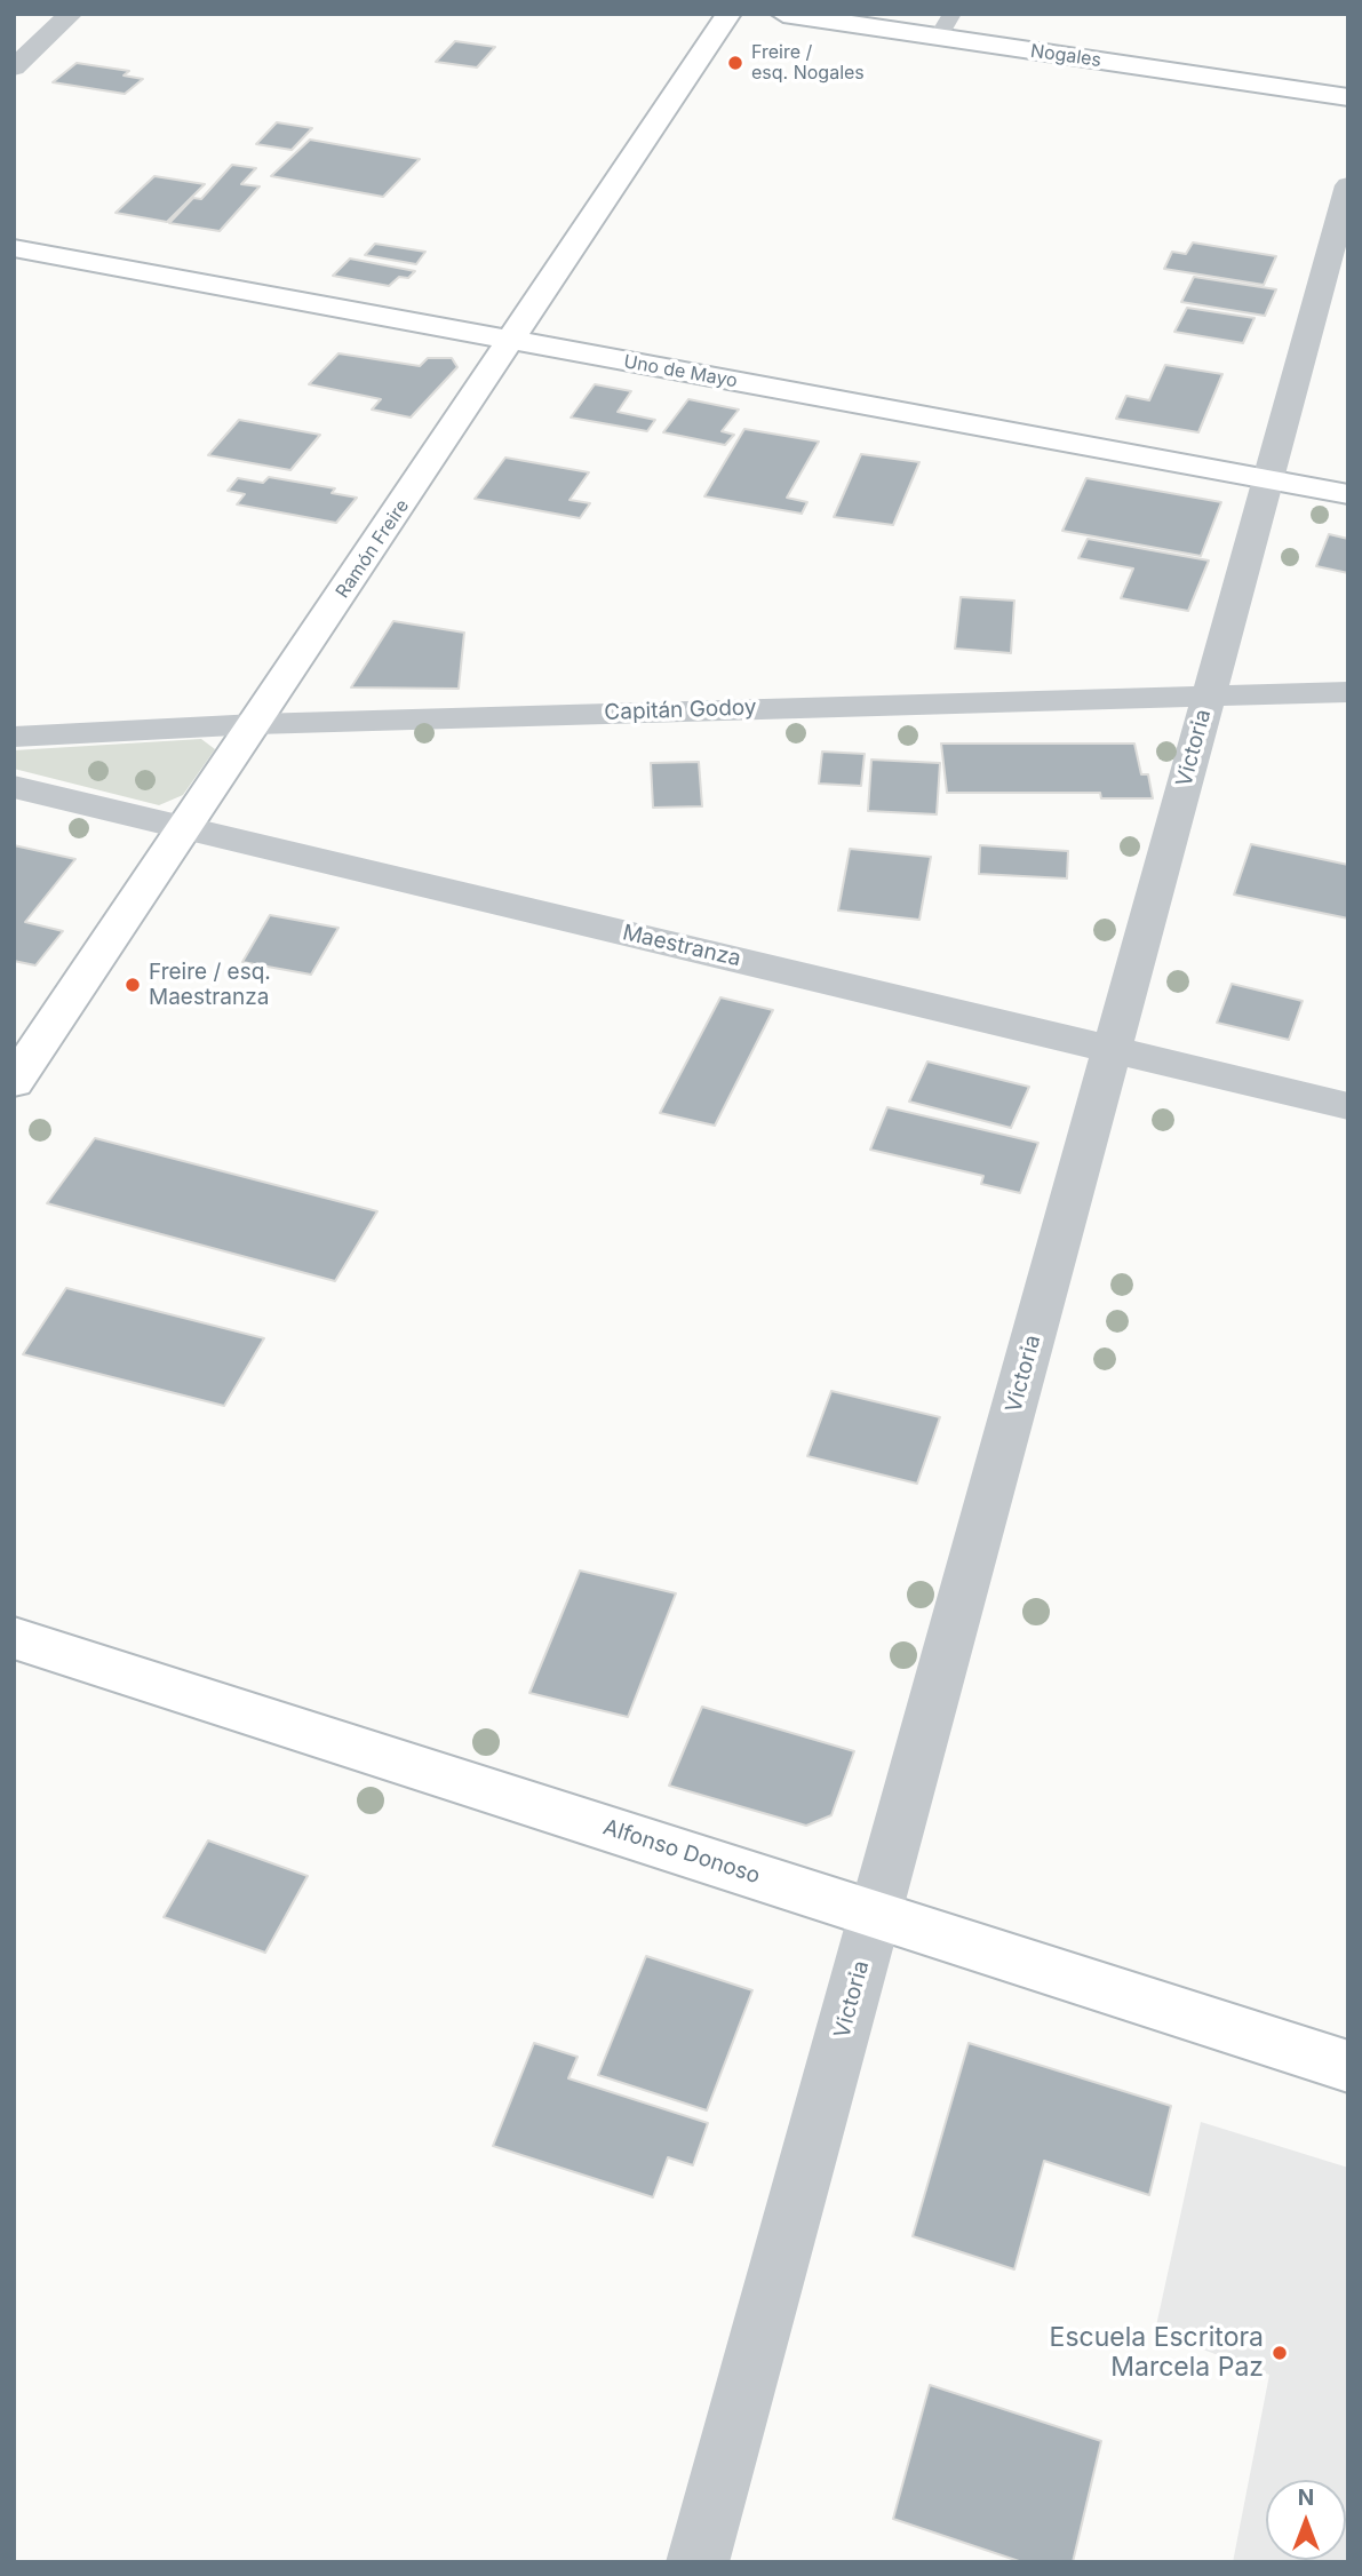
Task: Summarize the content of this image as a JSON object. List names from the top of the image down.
{
  "streets": {
    "street": [
      "Nogales",
      "Uno de Mayo",
      "Ramón Freire",
      "Capitán Godoy",
      "Victoria",
      "Maestranza",
      "Alfonso Donoso"
    ]
  },
  "crossings": [
    ["Uno de Mayo", "Ramón Freire"],
    ["Uno de Mayo", "Victoria"],
    ["Ramón Freire", "Capitán Godoy"],
    ["Ramón Freire", "Maestranza"],
    ["Capitán Godoy", "Victoria"],
    ["Victoria", "Maestranza"],
    ["Victoria", "Alfonso Donoso"]
  ],
  "places": ["Freire / esq. Nogales", "Freire / esq. Maestranza", "Escuela Escritora Marcela Paz"],
  "north": "top"
}
